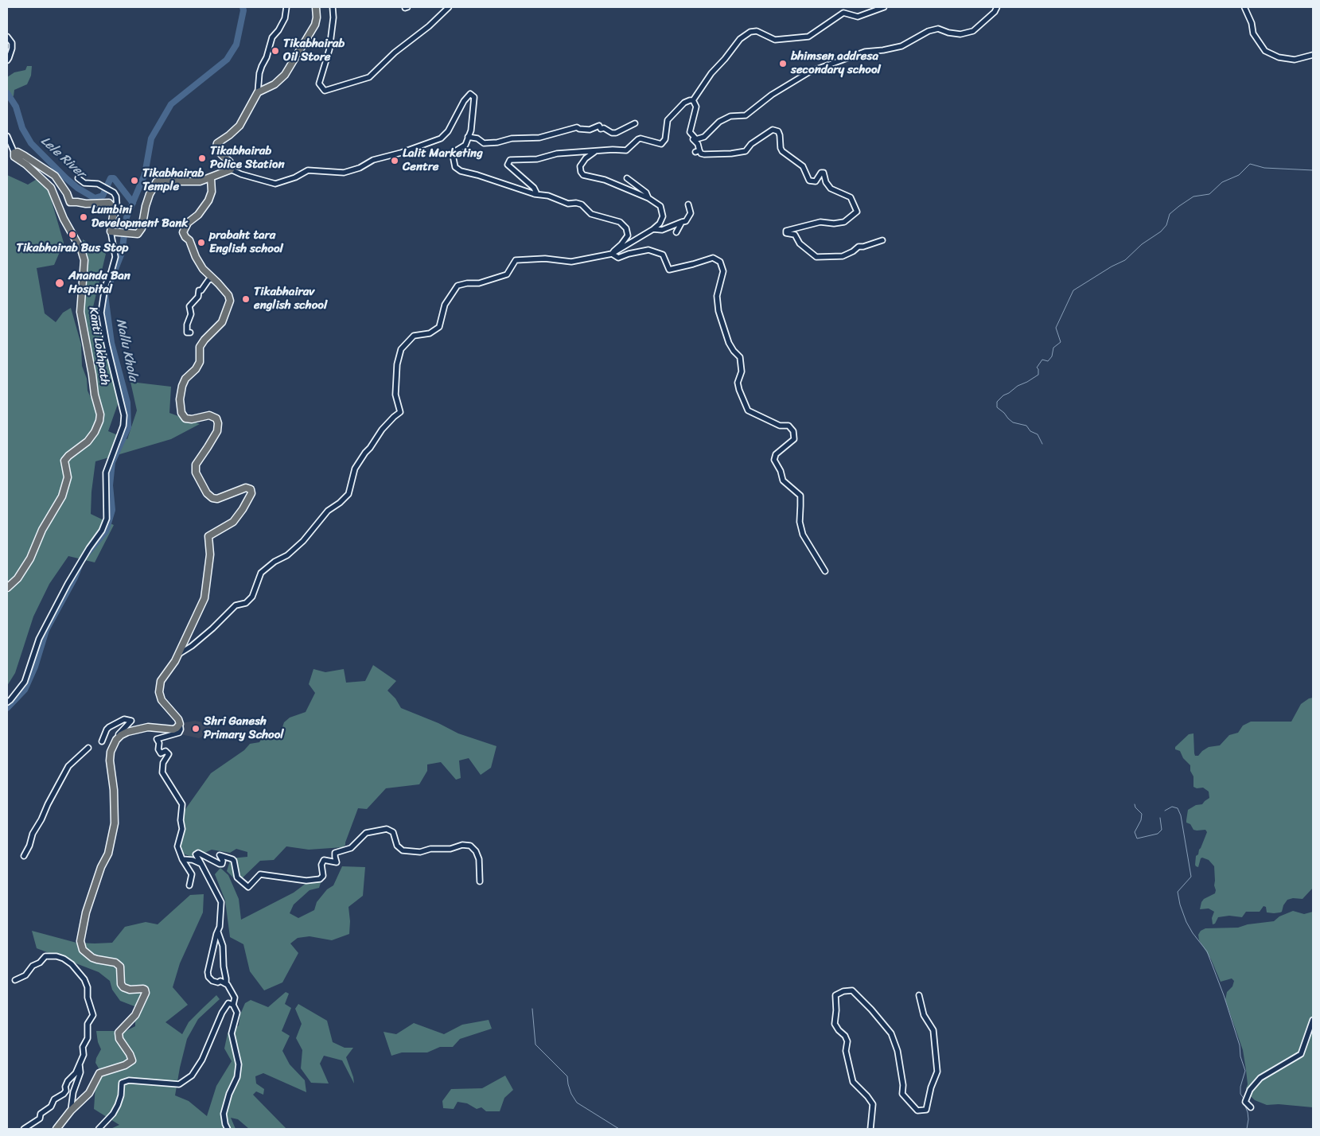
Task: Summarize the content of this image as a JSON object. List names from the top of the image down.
{
  "streets": {
    "main road": ["Kanti Lokhpath"]
  },
  "water": ["Lele River", "Nallu Khola"],
  "places": [
    "Tikabhairab Oil Store",
    "bhimsen addresa secondary school",
    "Tikabhairab Police Station",
    "Lalit Marketing Centre",
    "Tikabhairab Temple",
    "Lumbini Development Bank",
    "Tikabhairab Bus Stop",
    "prabaht tara English school",
    "Ananda Ban Hospital",
    "Tikabhairav english school",
    "Shri Ganesh Primary School"
  ]
}
